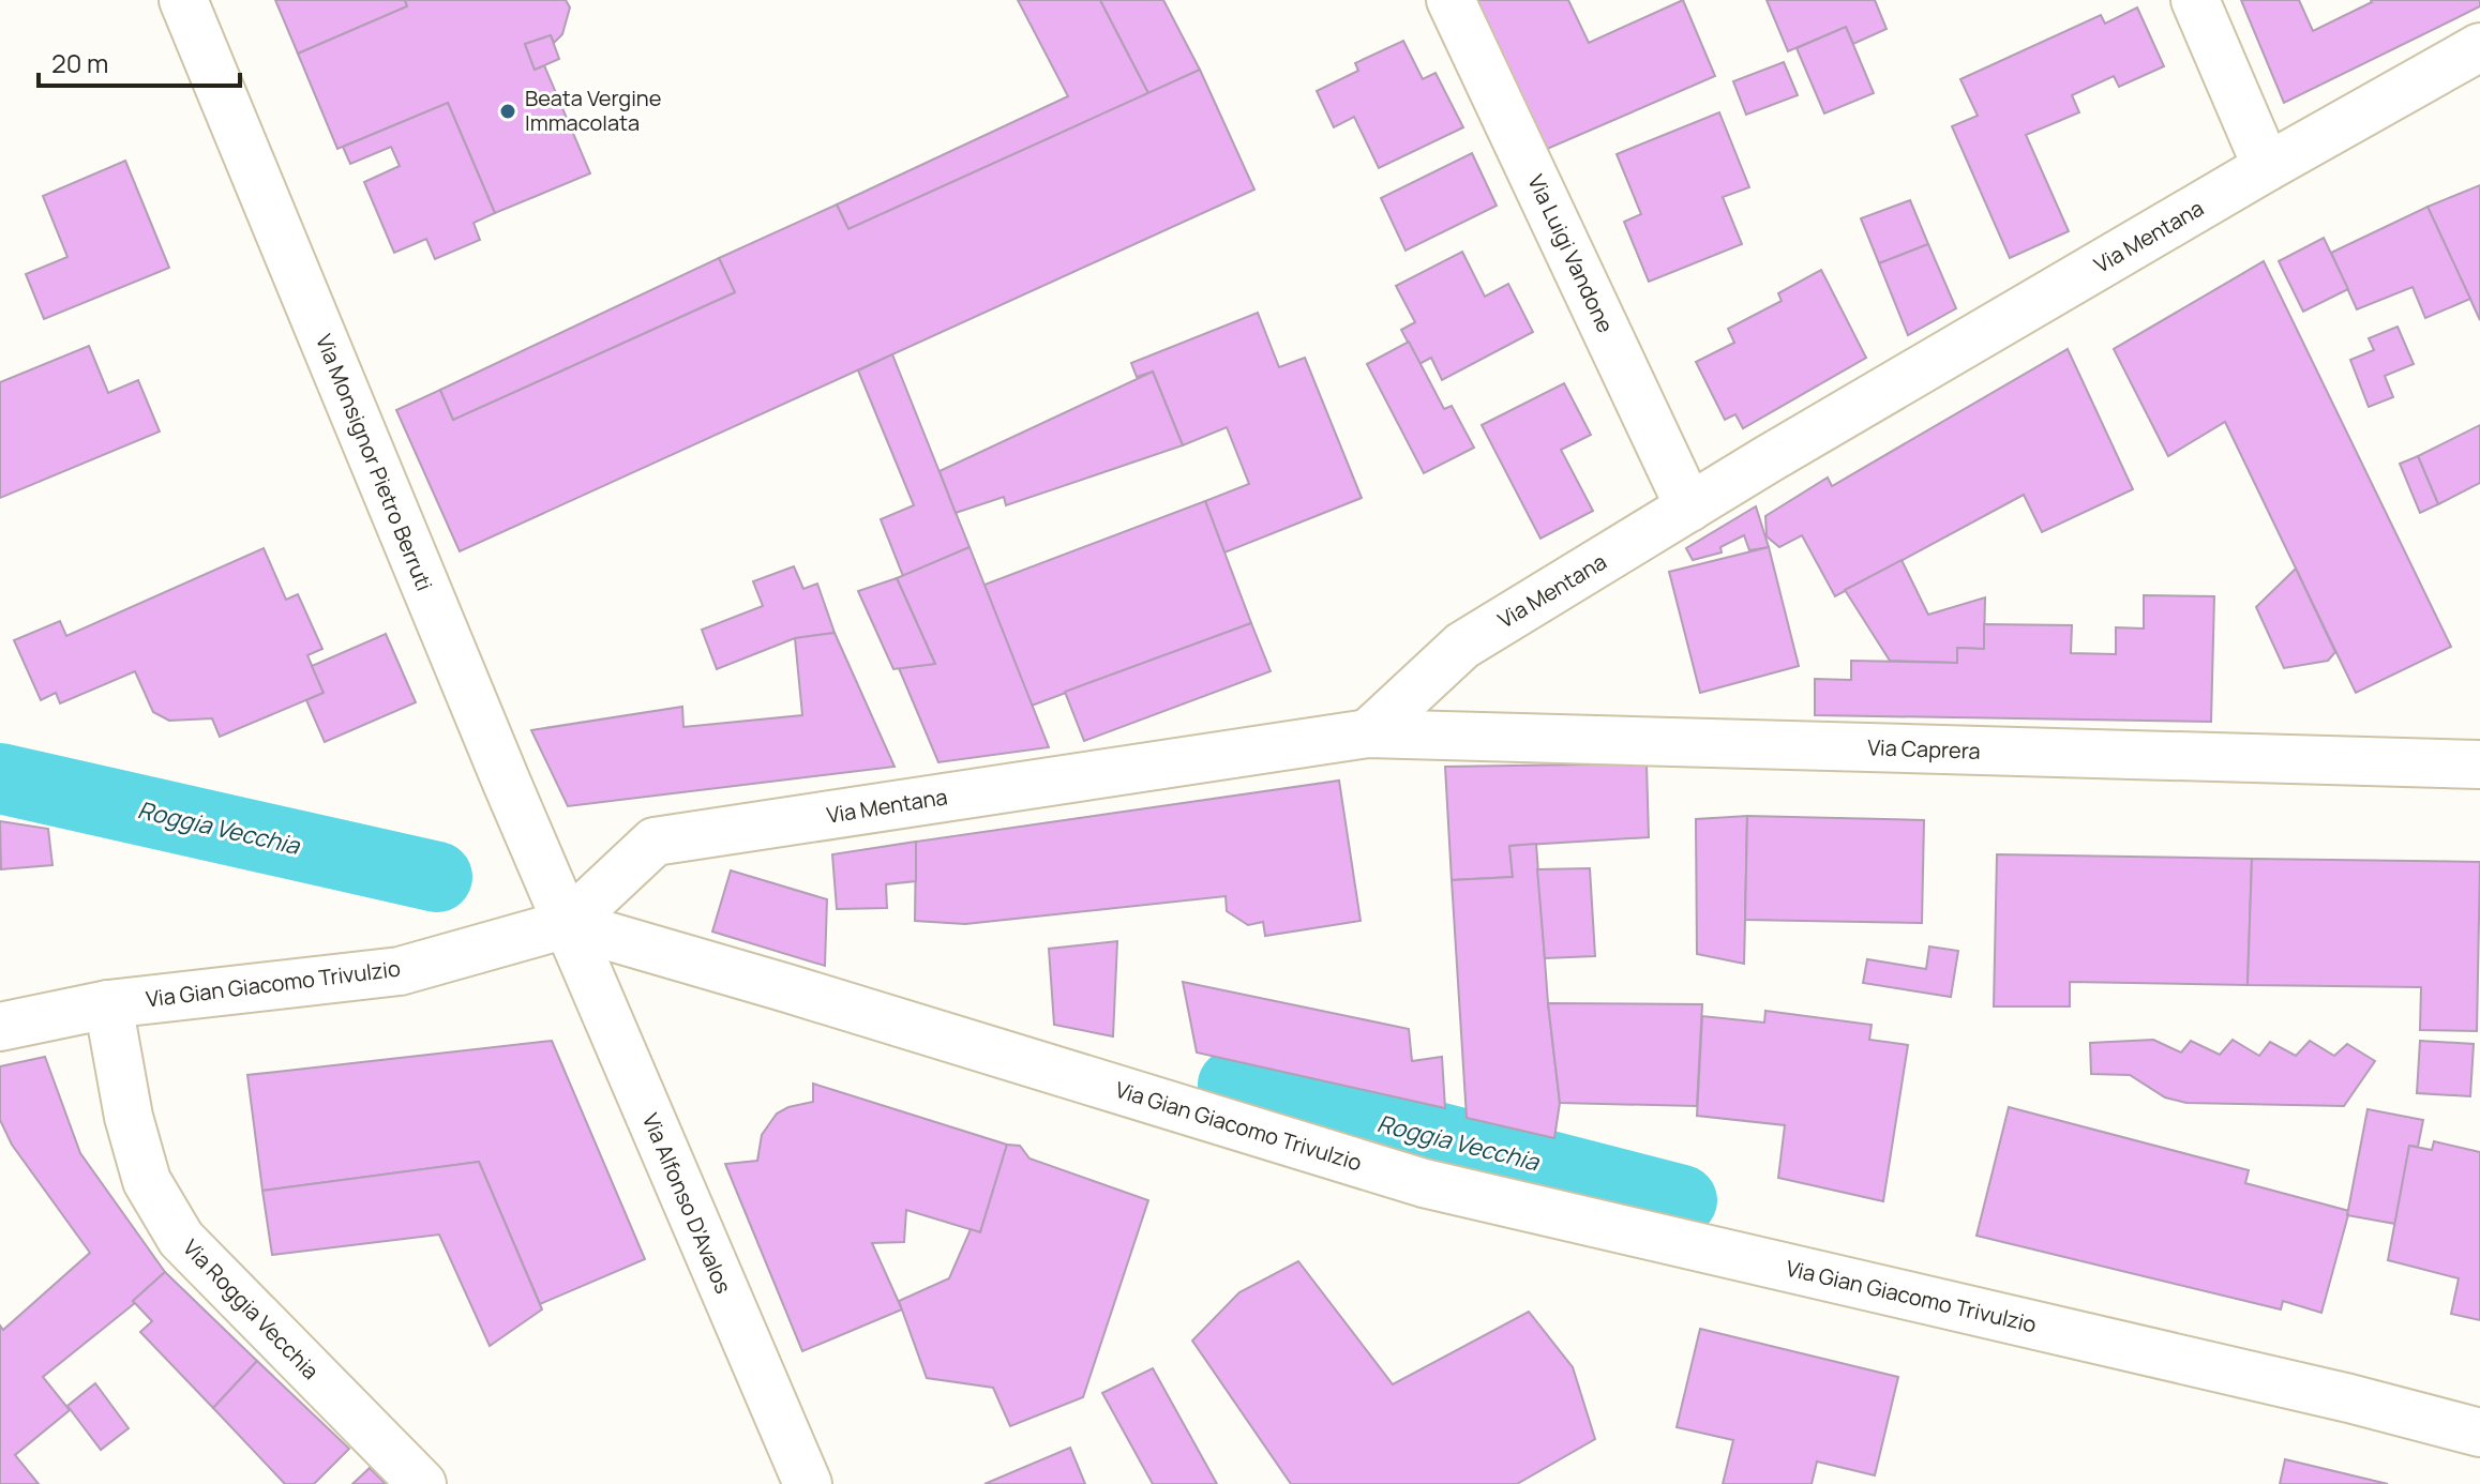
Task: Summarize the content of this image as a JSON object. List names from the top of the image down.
{
  "streets": {
    "street": [
      "Via Mentana",
      "Via Luigi Vandone",
      "Via Monsignor Pietro Berruti",
      "Via Caprera",
      "Via Gian Giacomo Trivulzio",
      "Via Alfonso D'Avalos",
      "Via Roggia Vecchia"
    ]
  },
  "crossings": [
    ["Via Mentana", "Via Luigi Vandone"],
    ["Via Mentana", "Via Monsignor Pietro Berruti"],
    ["Via Mentana", "Via Caprera"],
    ["Via Mentana", "Via Gian Giacomo Trivulzio"],
    ["Via Mentana", "Via Alfonso D'Avalos"],
    ["Via Monsignor Pietro Berruti", "Via Gian Giacomo Trivulzio"],
    ["Via Monsignor Pietro Berruti", "Via Alfonso D'Avalos"],
    ["Via Gian Giacomo Trivulzio", "Via Alfonso D'Avalos"],
    ["Via Gian Giacomo Trivulzio", "Via Roggia Vecchia"]
  ],
  "water": ["Roggia Vecchia"],
  "places": ["Beata Vergine Immacolata"],
  "scale_bar": "20 m"
}
